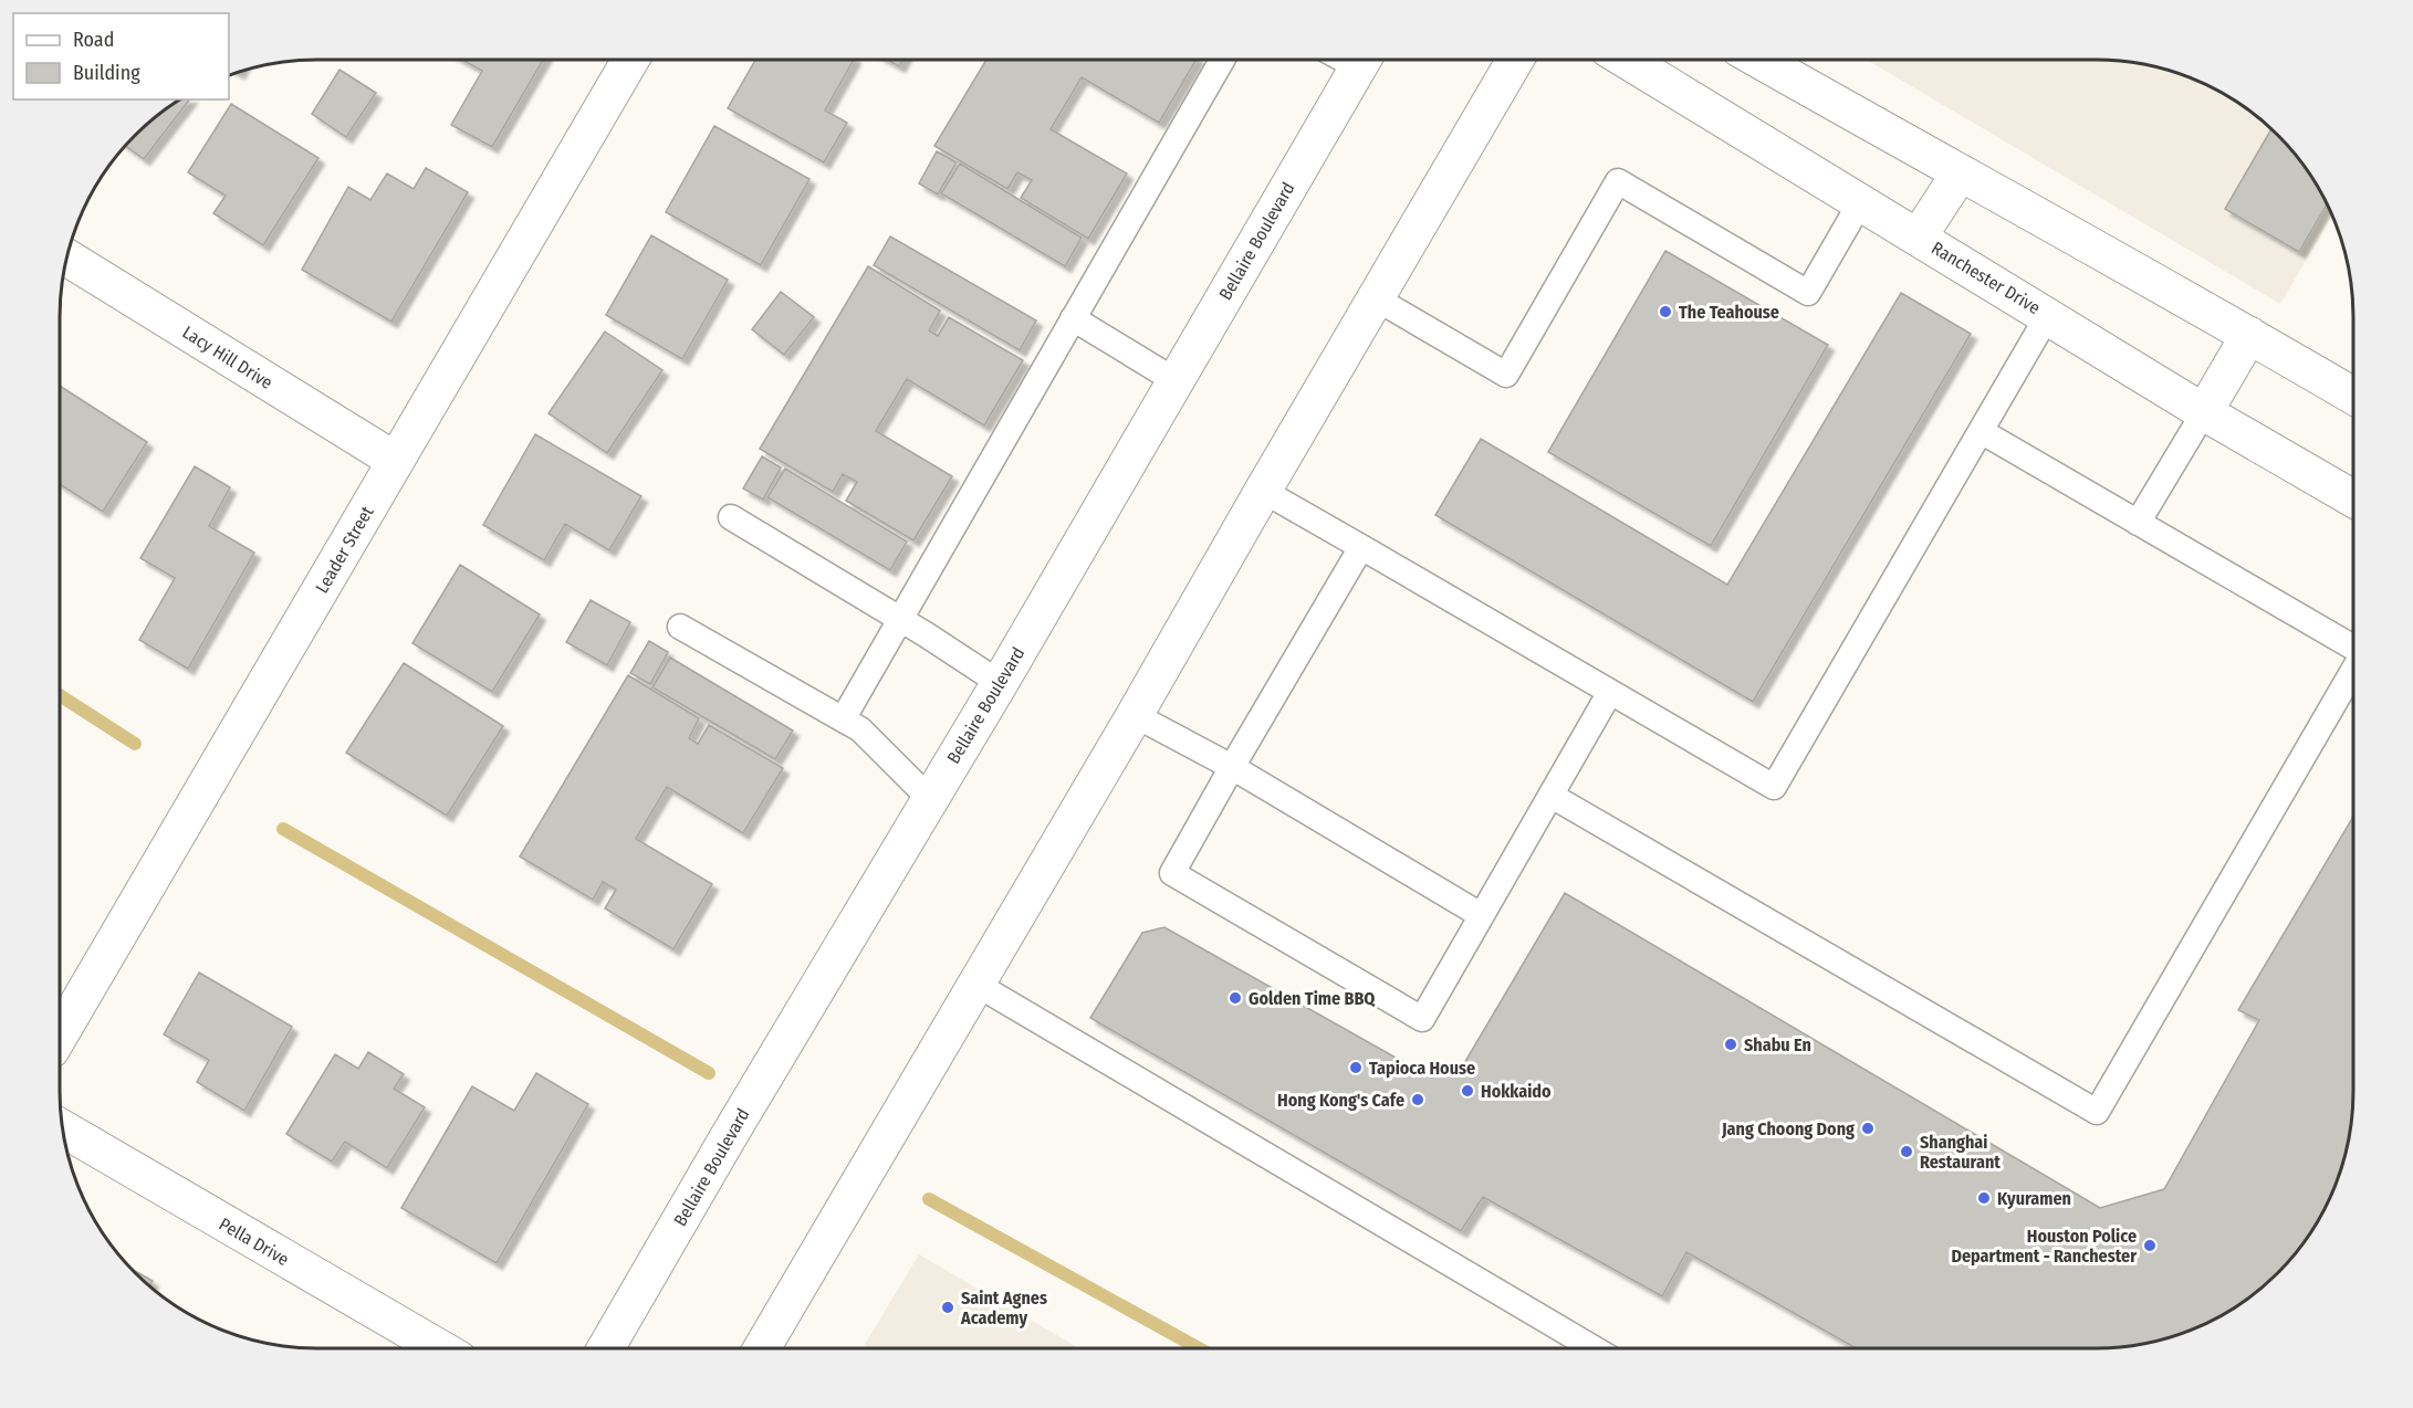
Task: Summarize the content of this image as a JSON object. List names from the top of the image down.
{
  "streets": {
    "street": [
      "Bellaire Boulevard",
      "Ranchester Drive",
      "Lacy Hill Drive",
      "Leader Street",
      "Pella Drive"
    ]
  },
  "crossings": [
    ["Lacy Hill Drive", "Leader Street"]
  ],
  "places": [
    "The Teahouse",
    "Golden Time BBQ",
    "Shabu En",
    "Tapioca House",
    "Hokkaido",
    "Hong Kong's Cafe",
    "Jang Choong Dong",
    "Shanghai Restaurant",
    "Kyuramen",
    "Houston Police Department - Ranchester",
    "Saint Agnes Academy"
  ],
  "legend": ["Road", "Building"]
}
